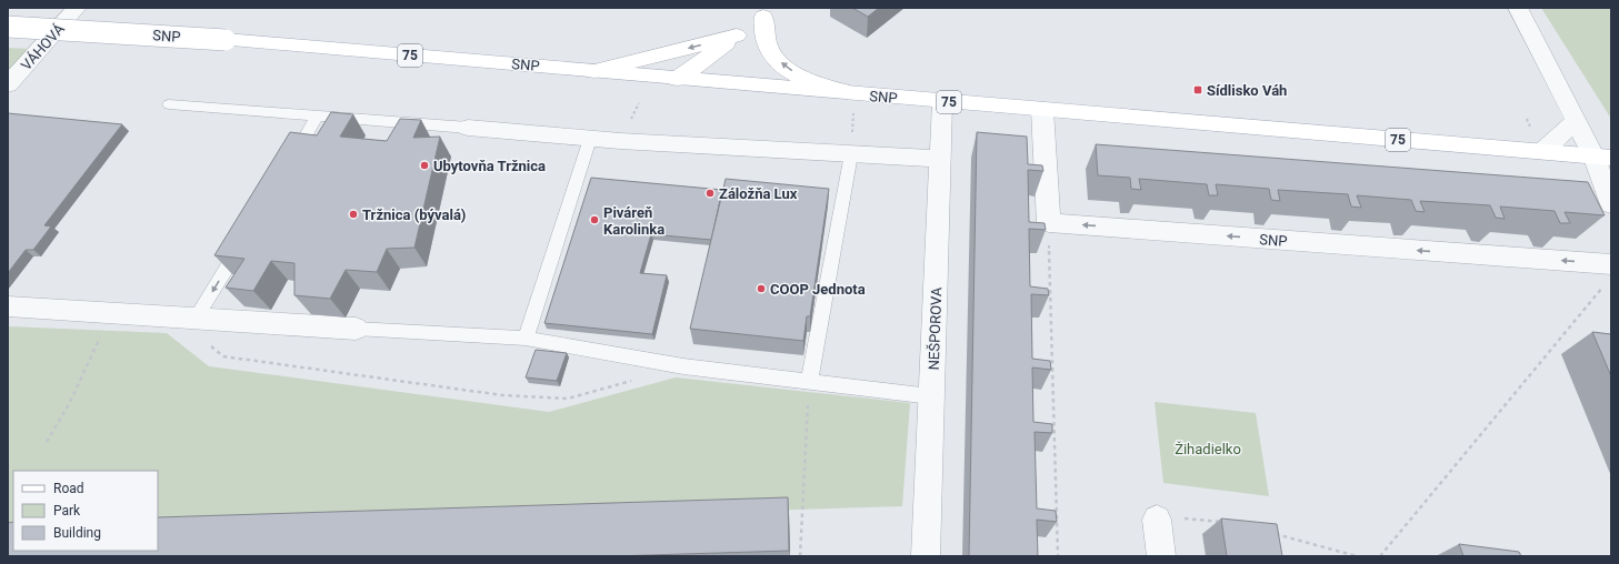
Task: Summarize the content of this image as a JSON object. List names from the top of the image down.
{
  "streets": {
    "main road": ["SNP", "75"],
    "street": ["VÁHOVÁ", "NEŠPOROVA"]
  },
  "crossings": [
    ["SNP", "NEŠPOROVA"]
  ],
  "parks": ["Žihadielko"],
  "places": {
    "transit": ["Sídlisko Váh"],
    "other": [
      "Ubytovňa Tržnica",
      "Záložňa Lux",
      "Tržnica (bývalá)",
      "Piváreň Karolinka",
      "COOP Jednota"
    ]
  },
  "legend": ["Road", "Park", "Building"]
}
